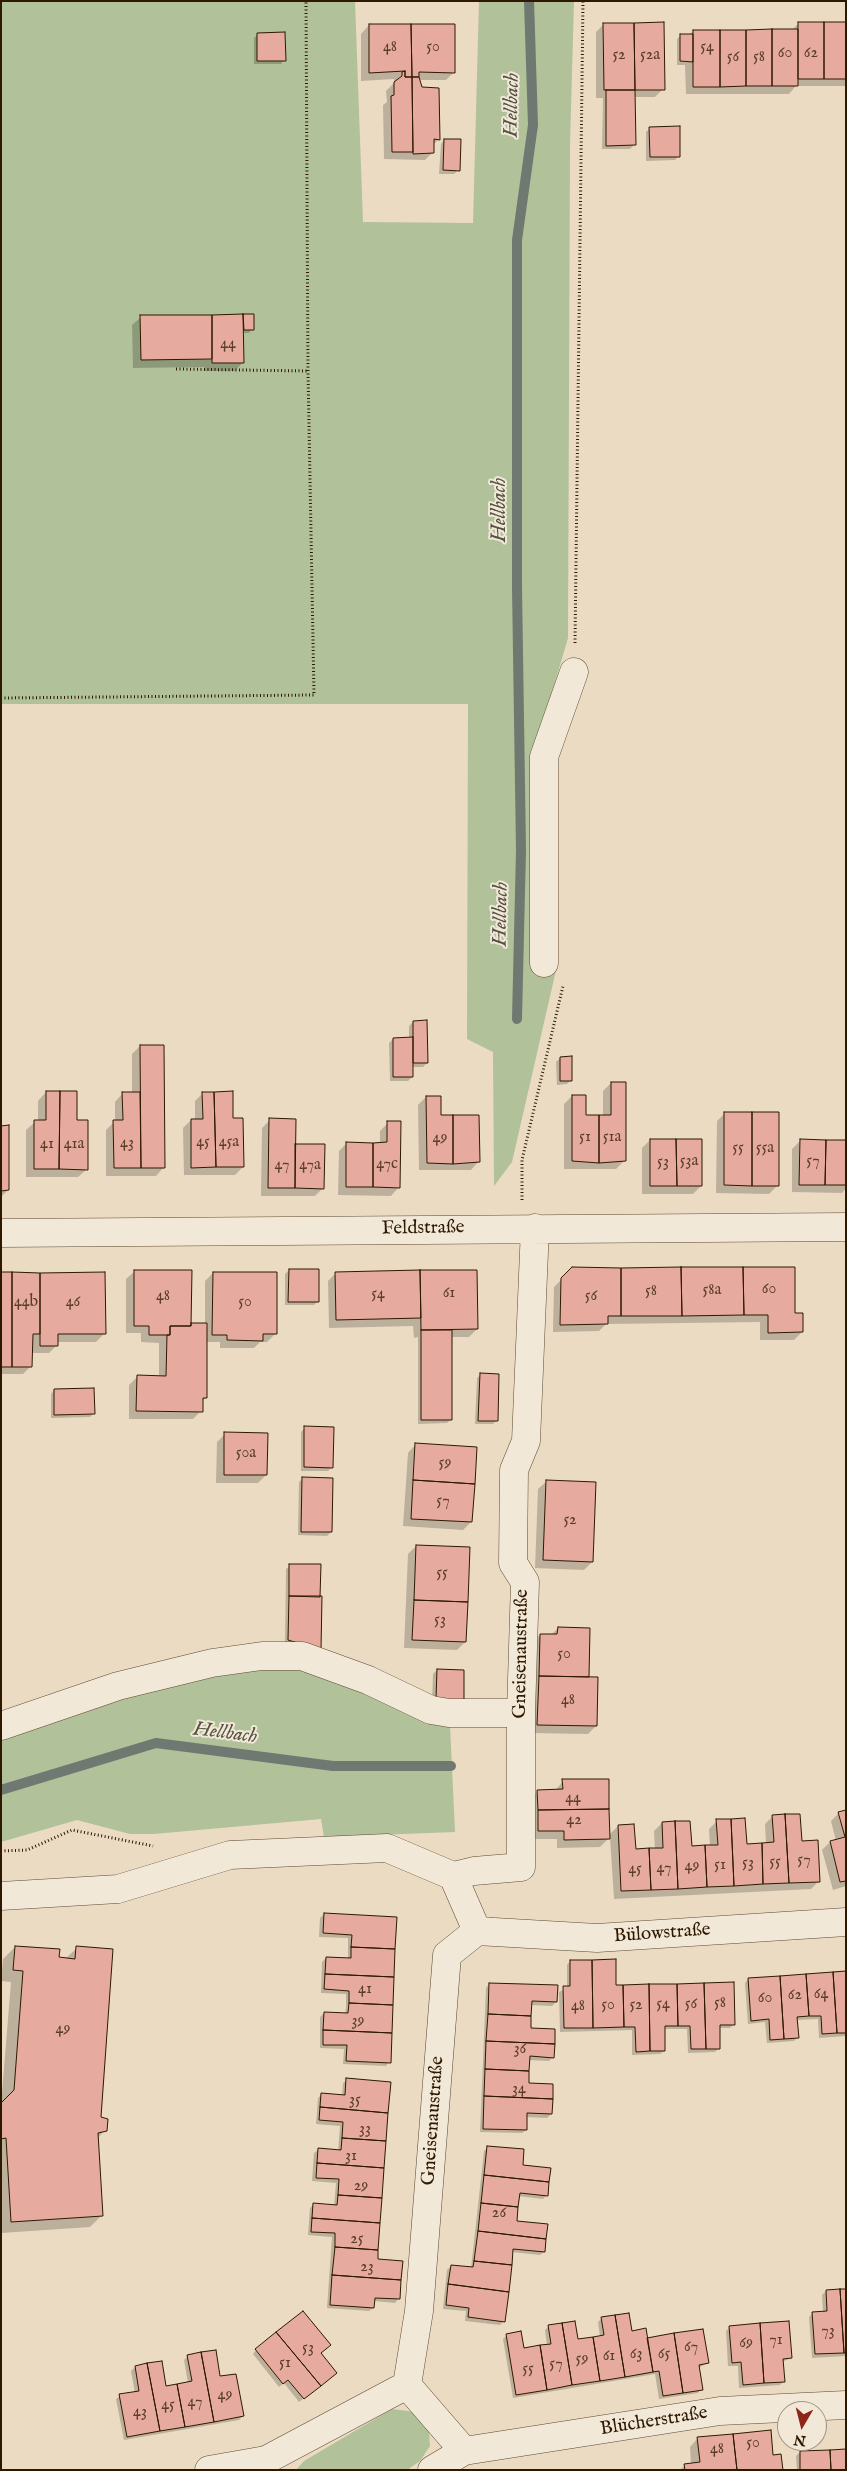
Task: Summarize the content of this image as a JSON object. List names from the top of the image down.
{
  "streets": {
    "street": [
      "Feldstraße",
      "Gneisenaustraße",
      "Bülowstraße",
      "Blücherstraße"
    ]
  },
  "crossings": [
    ["Feldstraße", "Gneisenaustraße"],
    ["Gneisenaustraße", "Bülowstraße"]
  ],
  "water": ["Hellbach"],
  "house_numbers": [
    "48",
    "50",
    "54",
    "60",
    "62",
    "52",
    "52a",
    "56",
    "58",
    "44",
    "51",
    "51a",
    "49",
    "45",
    "45a",
    "43",
    "41",
    "41a",
    "55",
    "55a",
    "53a",
    "57",
    "53",
    "47c",
    "47",
    "47a",
    "60",
    "58a",
    "58",
    "61",
    "54",
    "48",
    "56",
    "44b",
    "46",
    "50",
    "50a",
    "59",
    "57",
    "52",
    "55",
    "53",
    "50",
    "48",
    "44",
    "42",
    "57",
    "55",
    "53",
    "51",
    "49",
    "47",
    "45",
    "41",
    "64",
    "62",
    "60",
    "58",
    "54",
    "56",
    "50",
    "52",
    "48",
    "39",
    "49",
    "36",
    "34",
    "35",
    "33",
    "31",
    "29",
    "26",
    "25",
    "23",
    "73",
    "71",
    "69",
    "67",
    "53",
    "63",
    "65",
    "61",
    "59",
    "51",
    "57",
    "55",
    "49",
    "47",
    "45",
    "43",
    "50",
    "48"
  ],
  "north": "bottom"
}
